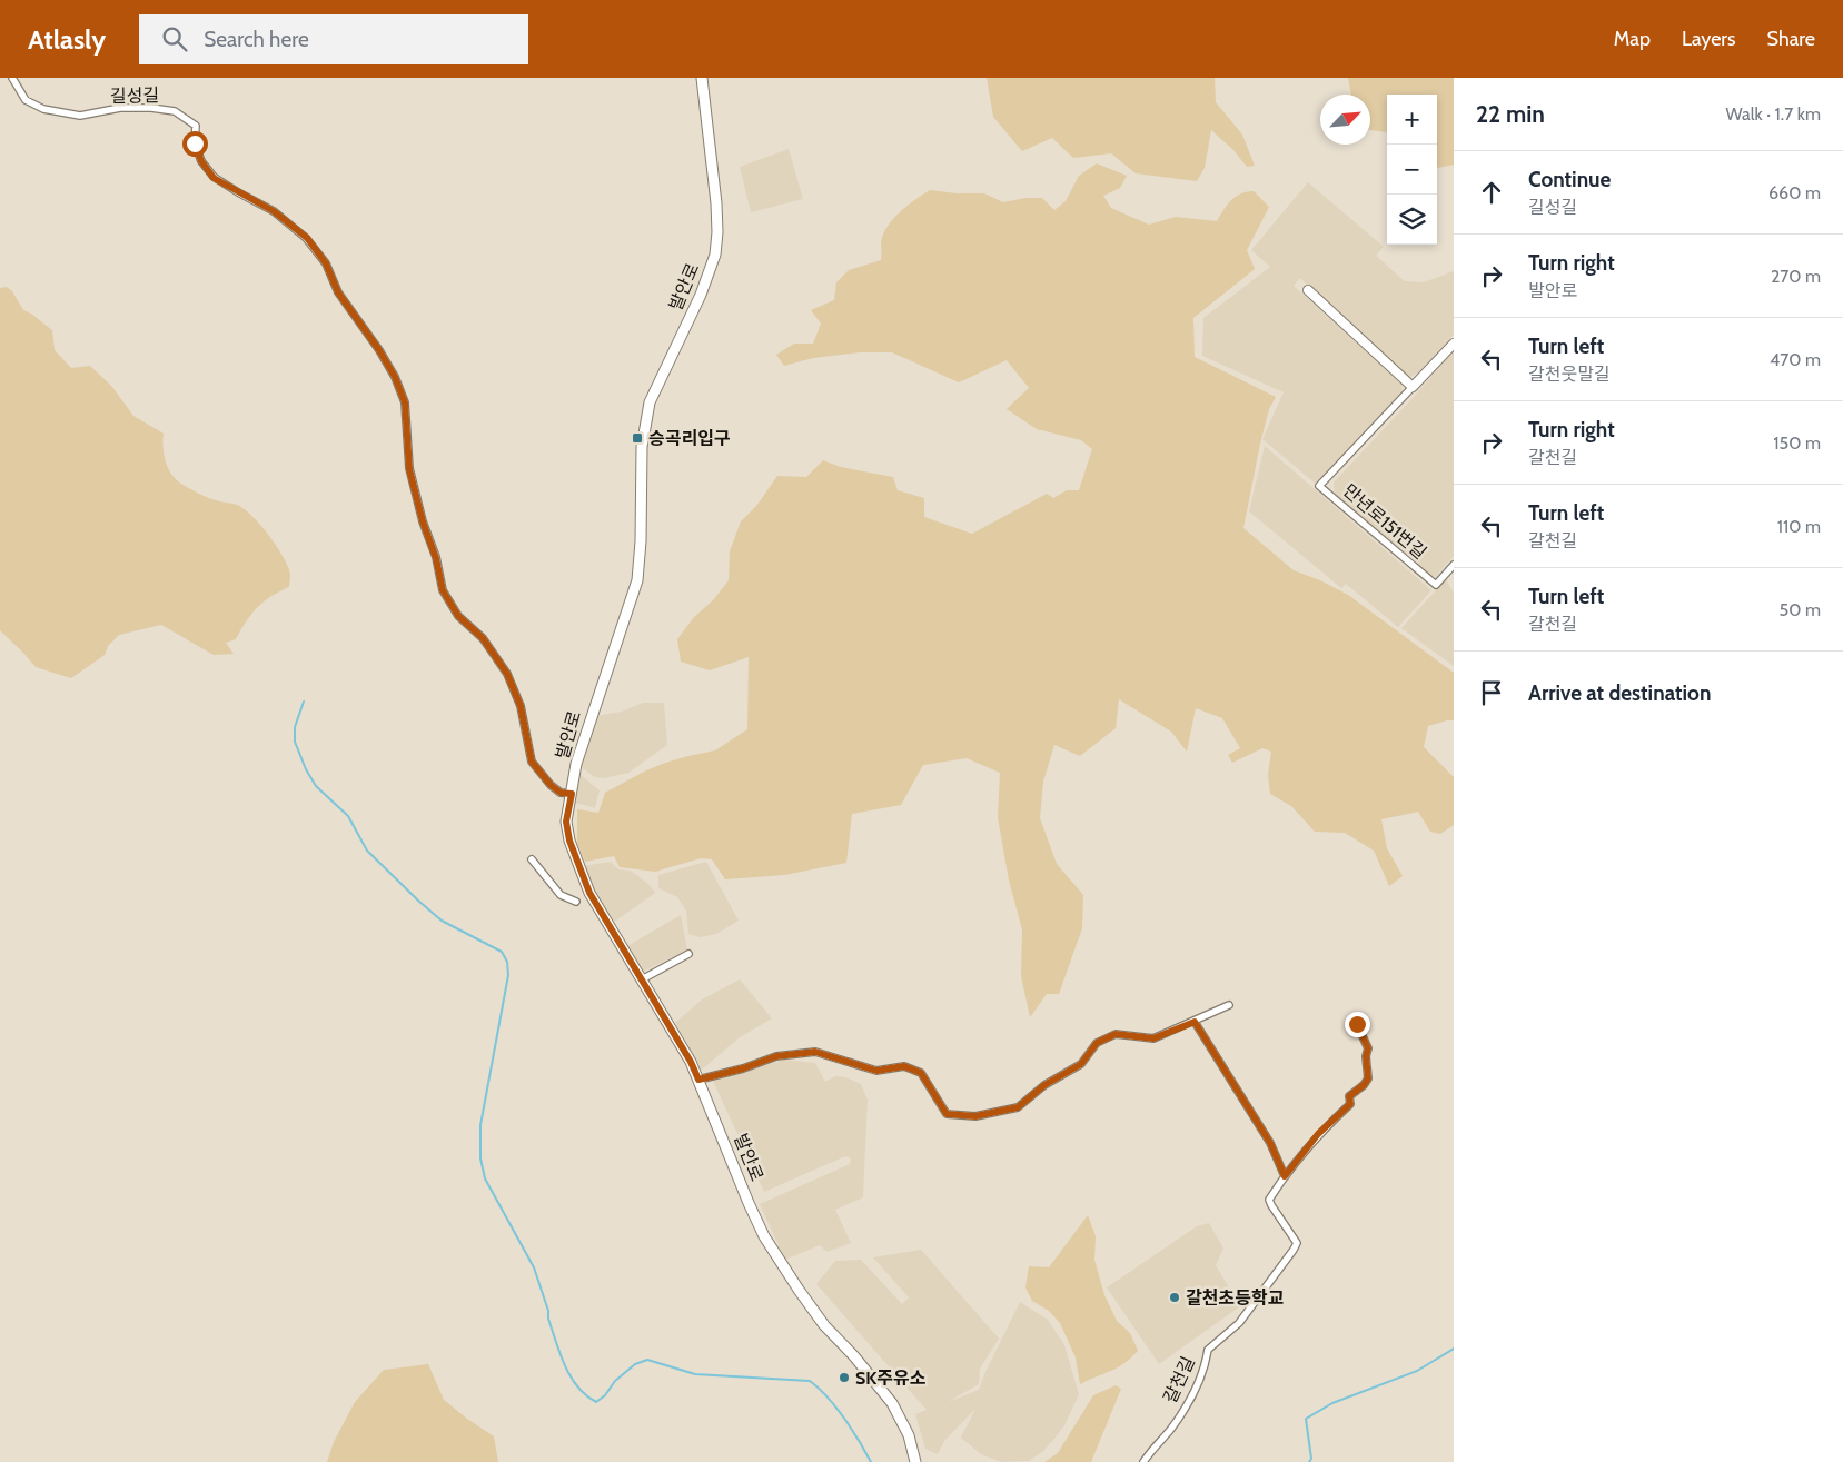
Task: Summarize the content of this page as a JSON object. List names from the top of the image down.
{
  "streets": {
    "main road": ["발안로"],
    "street": ["길성길", "만년로151번길", "갈천길"]
  },
  "crossings": [
    ["길성길", "발안로"]
  ],
  "places": {
    "transit": ["승곡리입구"],
    "other": ["갈천초등학교", "SK주유소"]
  },
  "north": "top right",
  "page": {
    "header": "Atlasly",
    "search": "Search here",
    "nav": ["Map", "Layers", "Share"],
    "heading": ["22 min", "Walk · 1.7 km"],
    "map_buttons": ["+", "−"],
    "list": [
      ["Continue", "길성길", "660 m"],
      ["Turn right", "발안로", "270 m"],
      ["Turn left", "갈천웃말길", "470 m"],
      ["Turn right", "갈천길", "150 m"],
      ["Turn left", "갈천길", "110 m"],
      ["Turn left", "갈천길", "50 m"],
      "Arrive at destination"
    ]
  }
}
